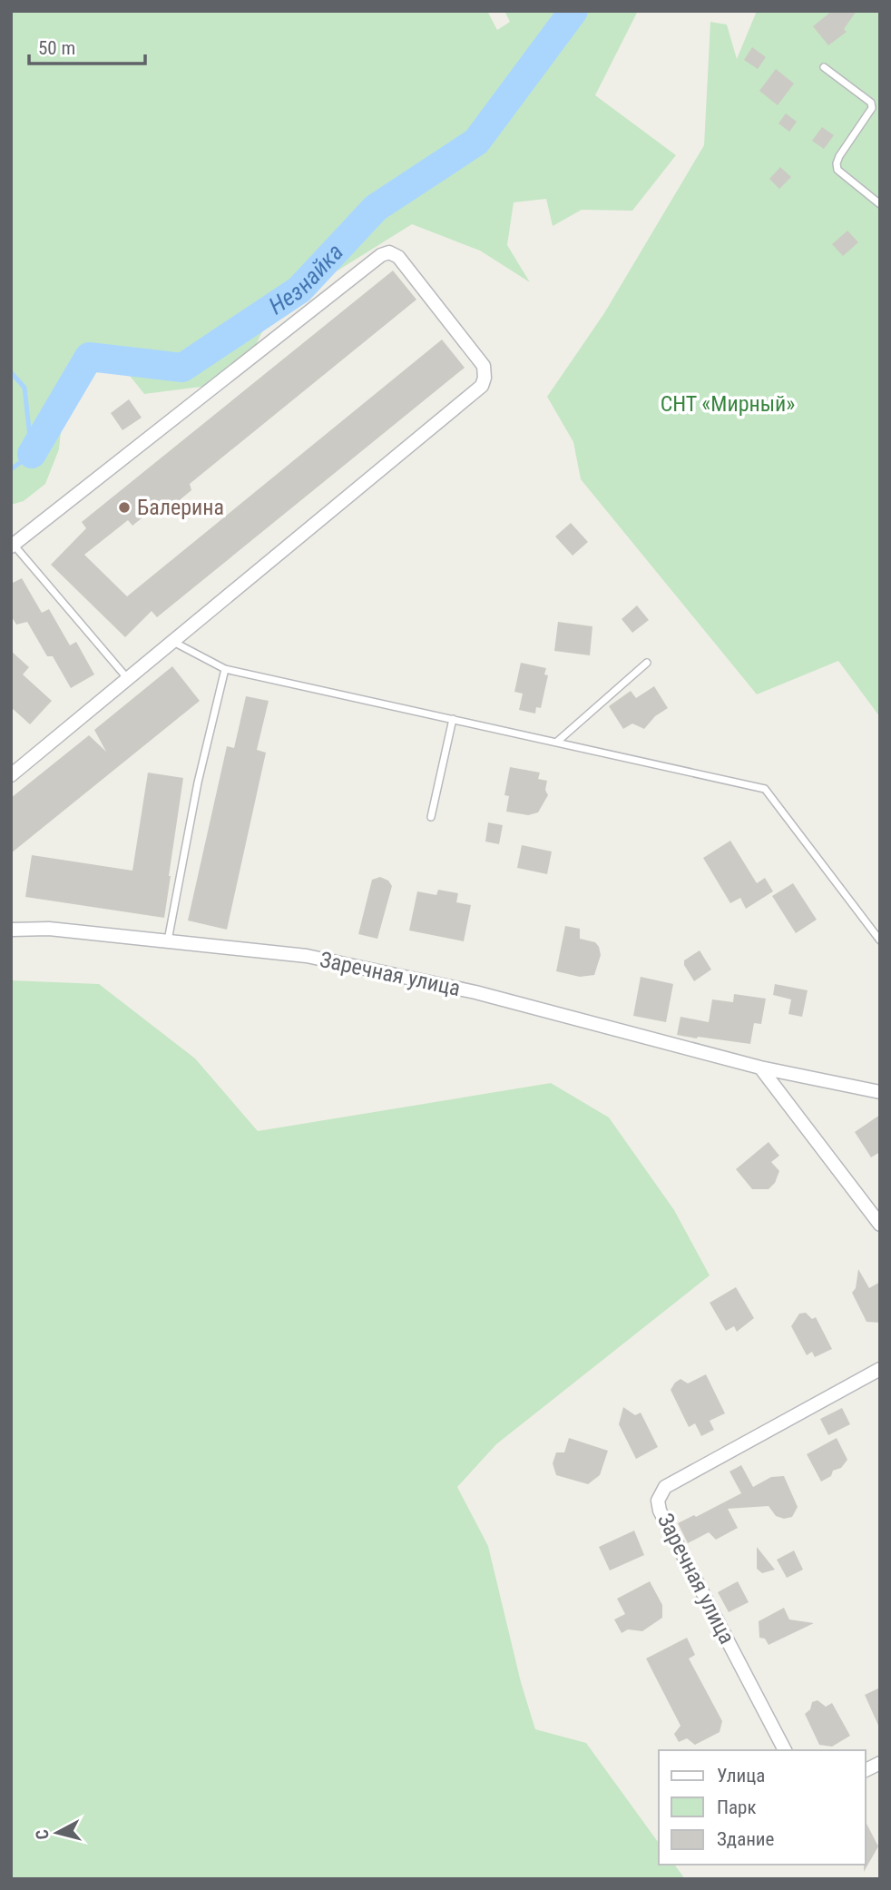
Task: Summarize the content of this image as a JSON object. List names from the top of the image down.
{
  "streets": {
    "street": ["Заречная улица"]
  },
  "water": ["Незнайка"],
  "parks": ["СНТ «Мирный»"],
  "places": ["Балерина"],
  "legend": ["Улица", "Парк", "Здание"],
  "scale_bar": "50 m",
  "north": "left"
}
